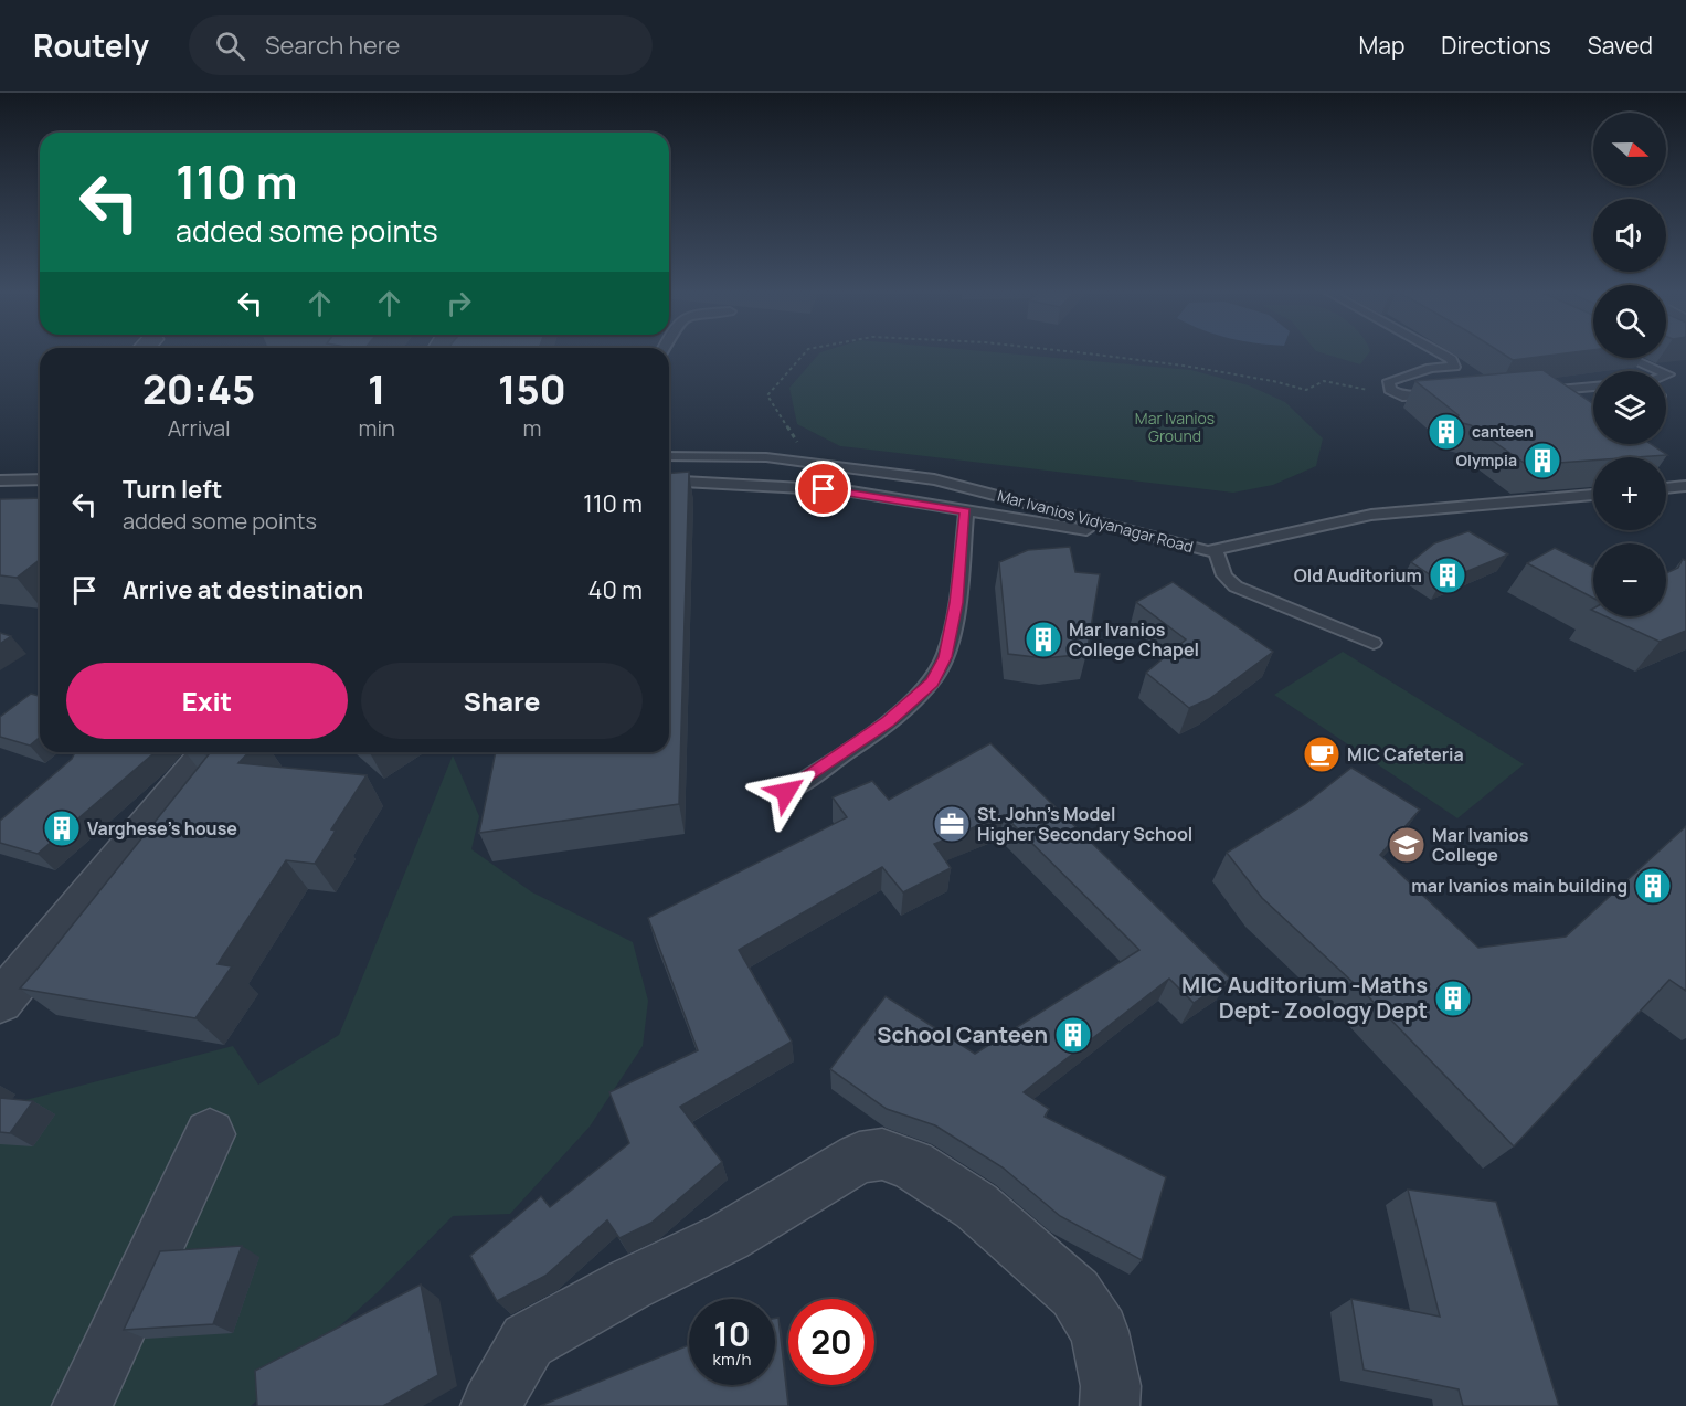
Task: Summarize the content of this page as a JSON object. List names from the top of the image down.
{
  "streets": {
    "lane": ["Mar Ivanios Vidyanagar Road"]
  },
  "parks": ["Mar Ivanios Ground"],
  "places": {
    "building": [
      "canteen",
      "Olympia",
      "Old Auditorium",
      "Mar Ivanios College Chapel",
      "Varghese's house",
      "mar Ivanios main building",
      "MIC Auditorium -Maths Dept- Zoology Dept",
      "School Canteen"
    ],
    "cafe": ["MIC Cafeteria"],
    "office": ["St. John's Model Higher Secondary School"],
    "school or university": ["Mar Ivanios College"]
  },
  "north": "right",
  "page": {
    "header": "Routely",
    "search": "Search here",
    "nav": ["Map", "Directions", "Saved"],
    "map_buttons": ["+", "−"],
    "turn": ["110 m", "added some points"],
    "eta": [
      "20:45",
      "Arrival",
      "1",
      "min",
      "150",
      "m"
    ],
    "list": [
      {
        "name": "Turn left",
        "note": "added some points",
        "value": "110 m"
      },
      {
        "name": "Arrive at destination",
        "value": "40 m"
      }
    ],
    "buttons": ["Exit", "Share"],
    "speed": "10 km/h",
    "limit": "20"
  }
}
